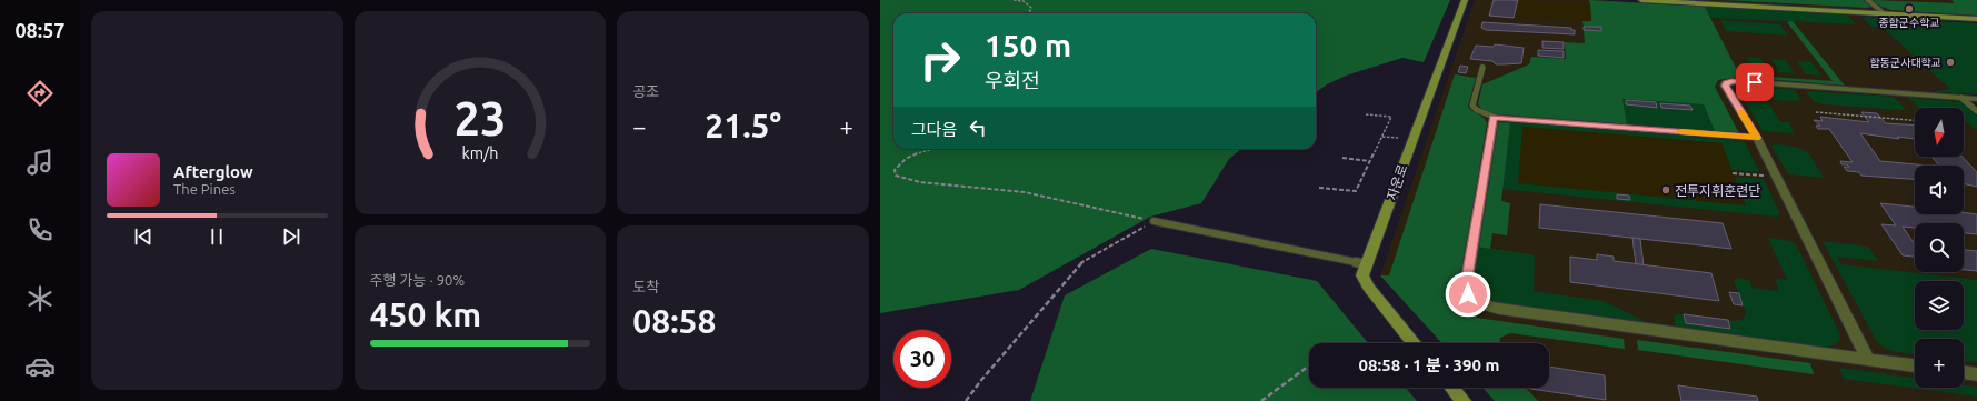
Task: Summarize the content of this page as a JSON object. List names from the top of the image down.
{
  "streets": {
    "street": ["자운로"]
  },
  "places": ["종합군수학교", "합동군사대학교", "전투지휘훈련단"],
  "north": "bottom",
  "page": {
    "tabs": "08:57",
    "tile": [
      "공조",
      ["주행 가능 · 90%", "450 km"],
      ["도착", "08:58"]
    ],
    "turn": ["150 m", "우회전"],
    "then": "그다음",
    "heat": ["−", "21.5°", "+"],
    "map_buttons": "+",
    "song": ["Afterglow", "The Pines"],
    "limit": "30",
    "trip": "08:58 · 1 분 · 390 m",
    "gauge": ["23", "km/h"]
  }
}
